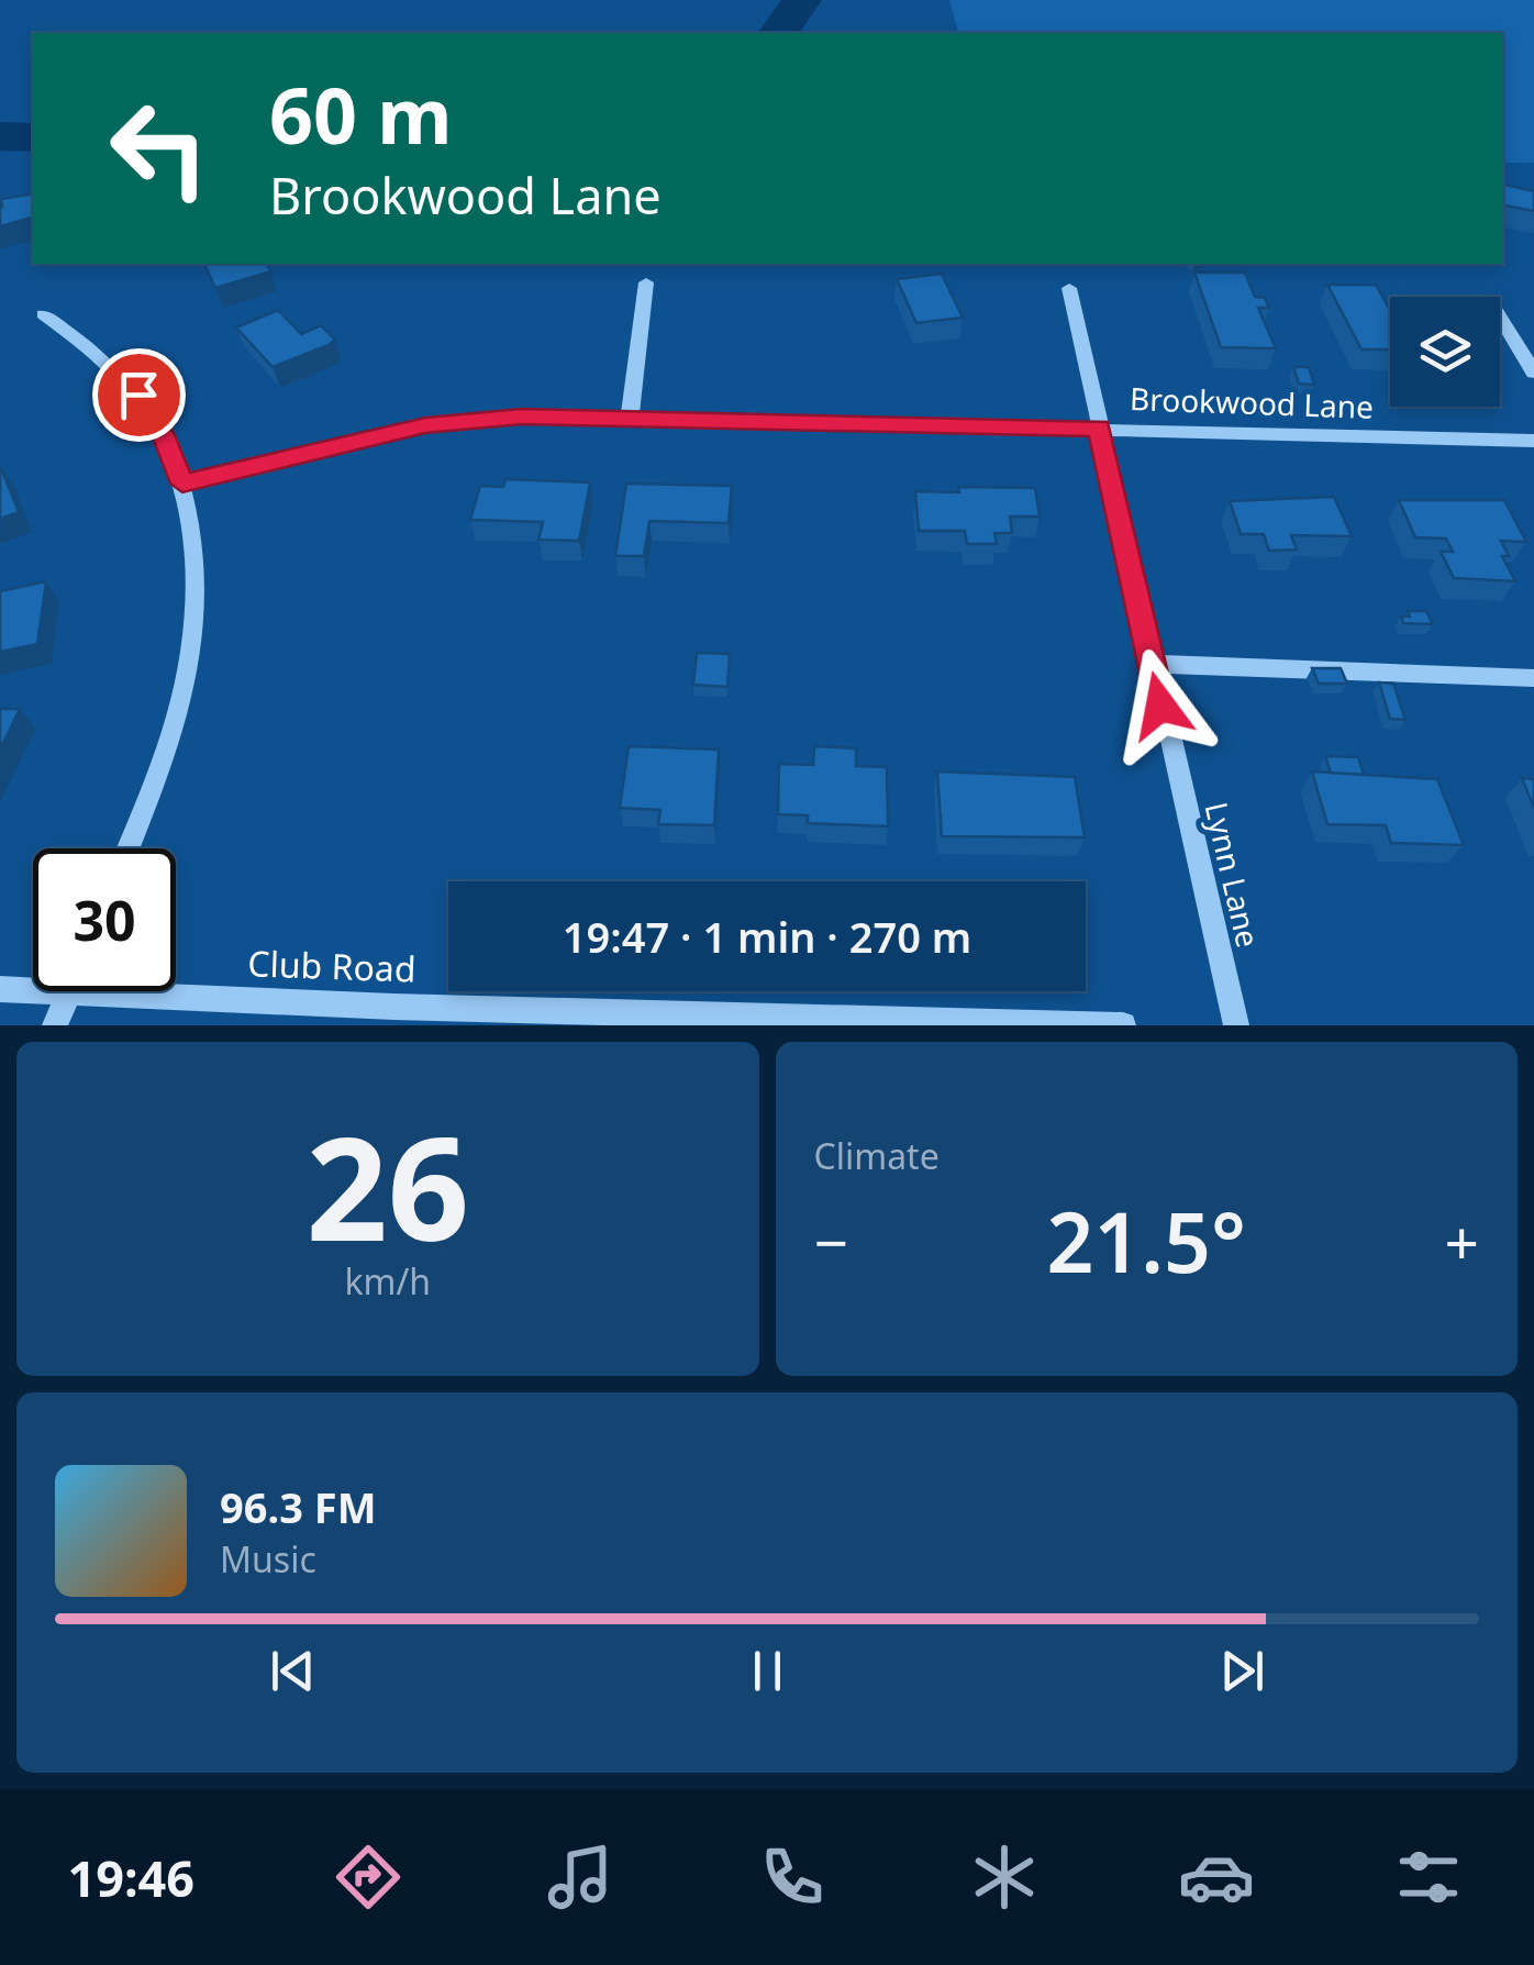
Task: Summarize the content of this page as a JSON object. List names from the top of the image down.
{
  "streets": {
    "street": ["Brookwood Lane", "Lynn Lane", "Club Road"]
  },
  "crossings": [
    ["Brookwood Lane", "Lynn Lane"]
  ],
  "page": {
    "turn": ["60 m", "Brookwood Lane"],
    "limit": "30",
    "trip": "19:47 · 1 min · 270 m",
    "tile": [
      ["26", "km/h"],
      "Climate"
    ],
    "heat": ["−", "21.5°", "+"],
    "song": ["96.3 FM", "Music"],
    "tabs": "19:46"
  }
}
